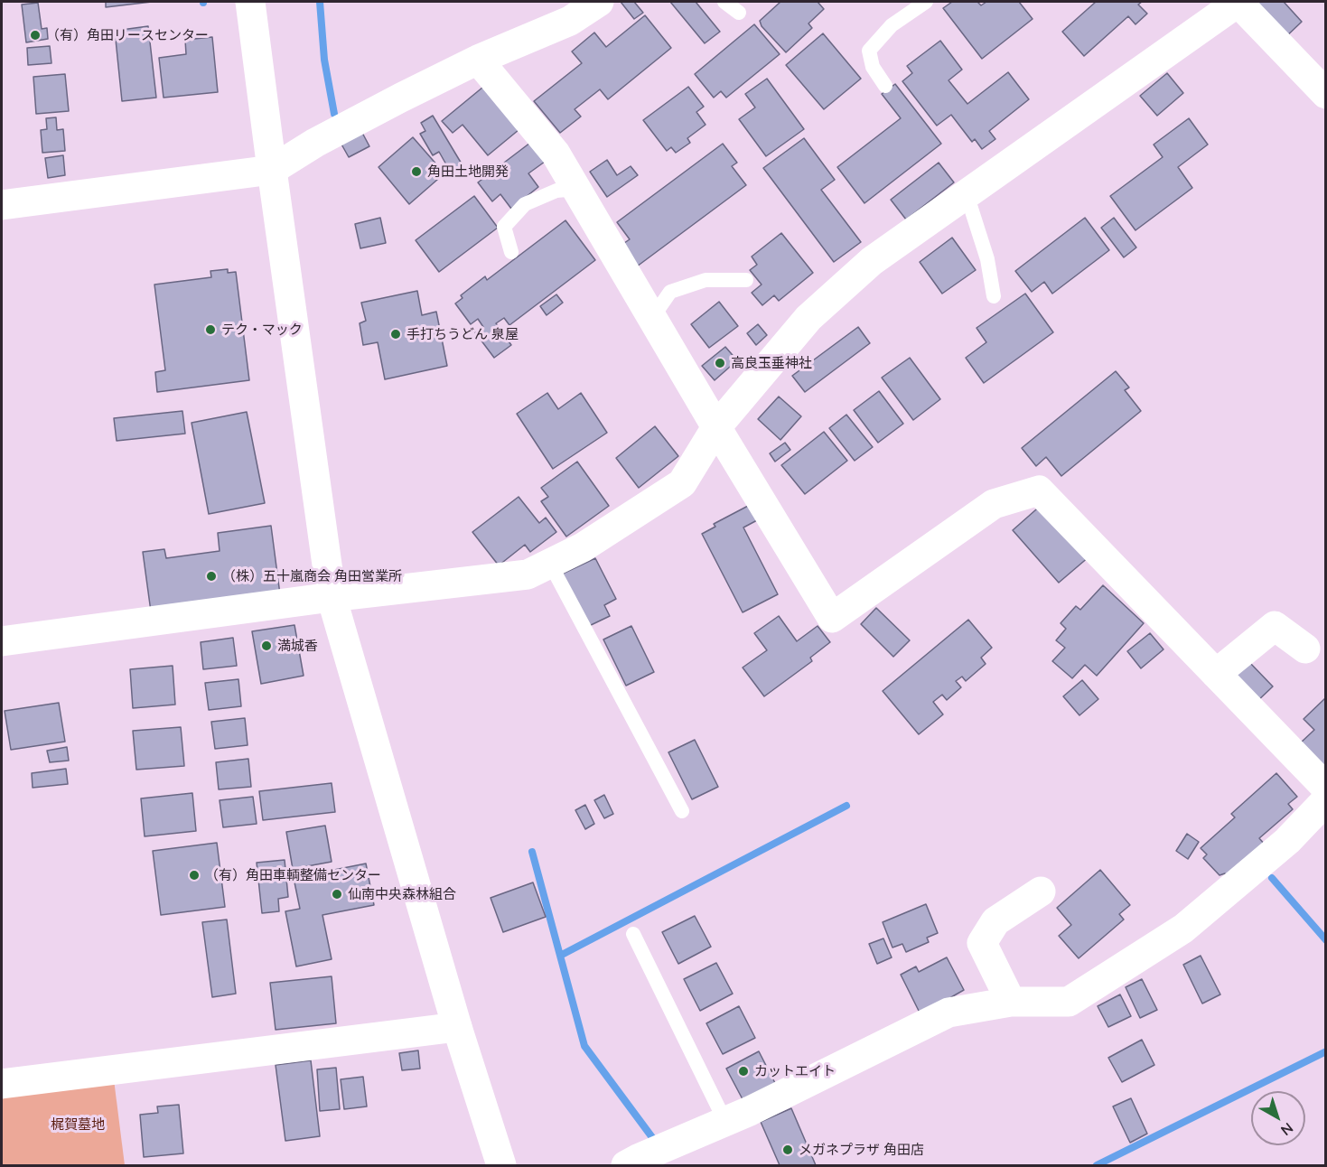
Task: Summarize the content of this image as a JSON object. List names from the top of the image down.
{
  "parks": ["梶賀墓地"],
  "places": [
    "（有）角田リースセンター",
    "角田土地開発",
    "テク・マック",
    "手打ちうどん 泉屋",
    "高良玉垂神社",
    "（株）五十嵐商会 角田営業所",
    "満城香",
    "（有）角田車輌整備センター",
    "仙南中央森林組合",
    "カットエイト",
    "メガネプラザ 角田店"
  ],
  "north": "bottom right"
}
